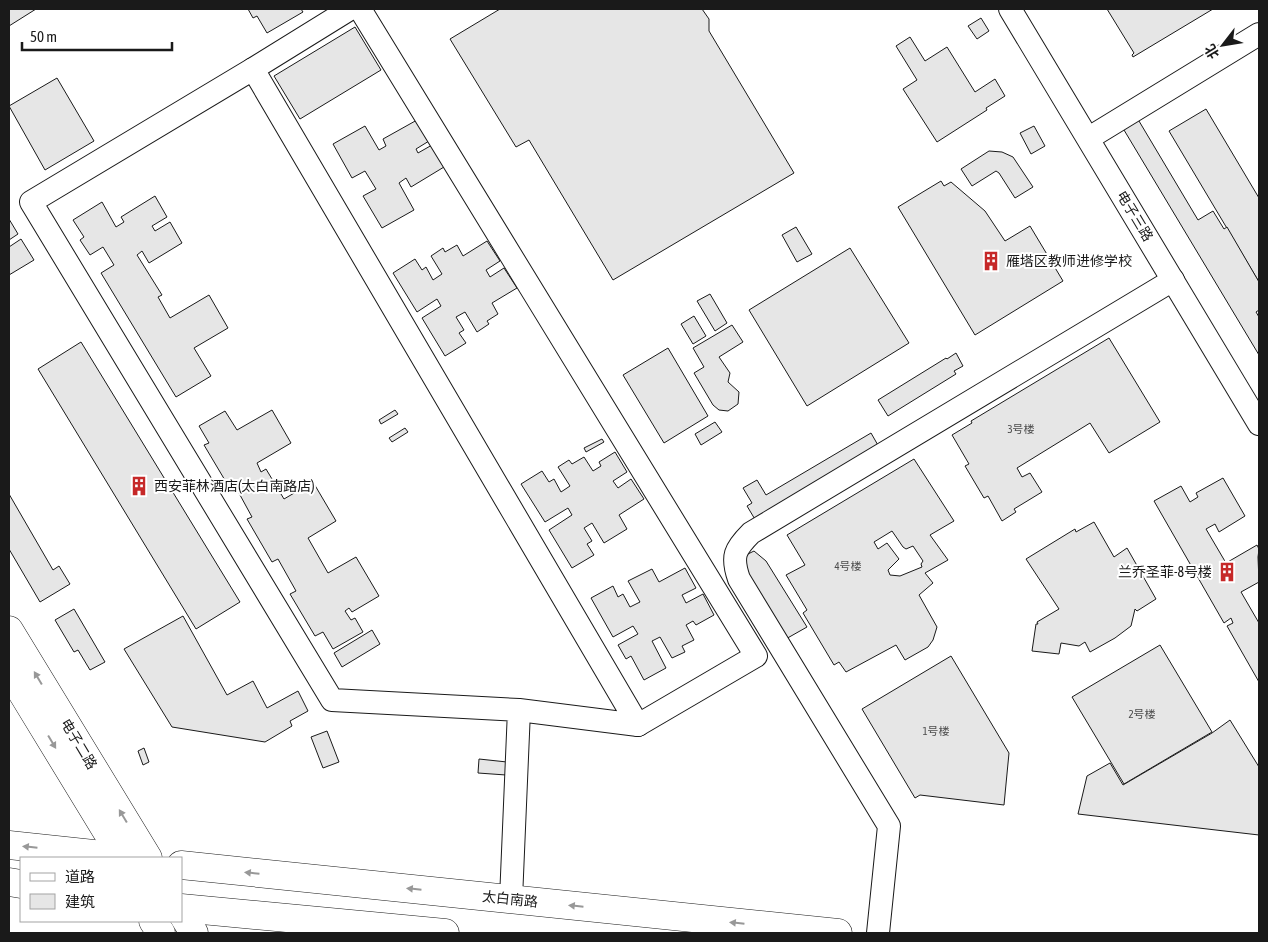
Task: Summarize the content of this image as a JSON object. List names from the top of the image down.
{
  "streets": {
    "main road": ["电子二路", "太白南路"],
    "street": ["电子三路"]
  },
  "places": {
    "building": ["雁塔区教师进修学校", "西安菲林酒店(太白南路店)", "兰乔圣菲-8号楼"]
  },
  "house_numbers": [
    "3号楼",
    "4号楼",
    "2号楼",
    "1号楼"
  ],
  "legend": ["道路", "建筑"],
  "scale_bar": "50 m",
  "north": "bottom left"
}
